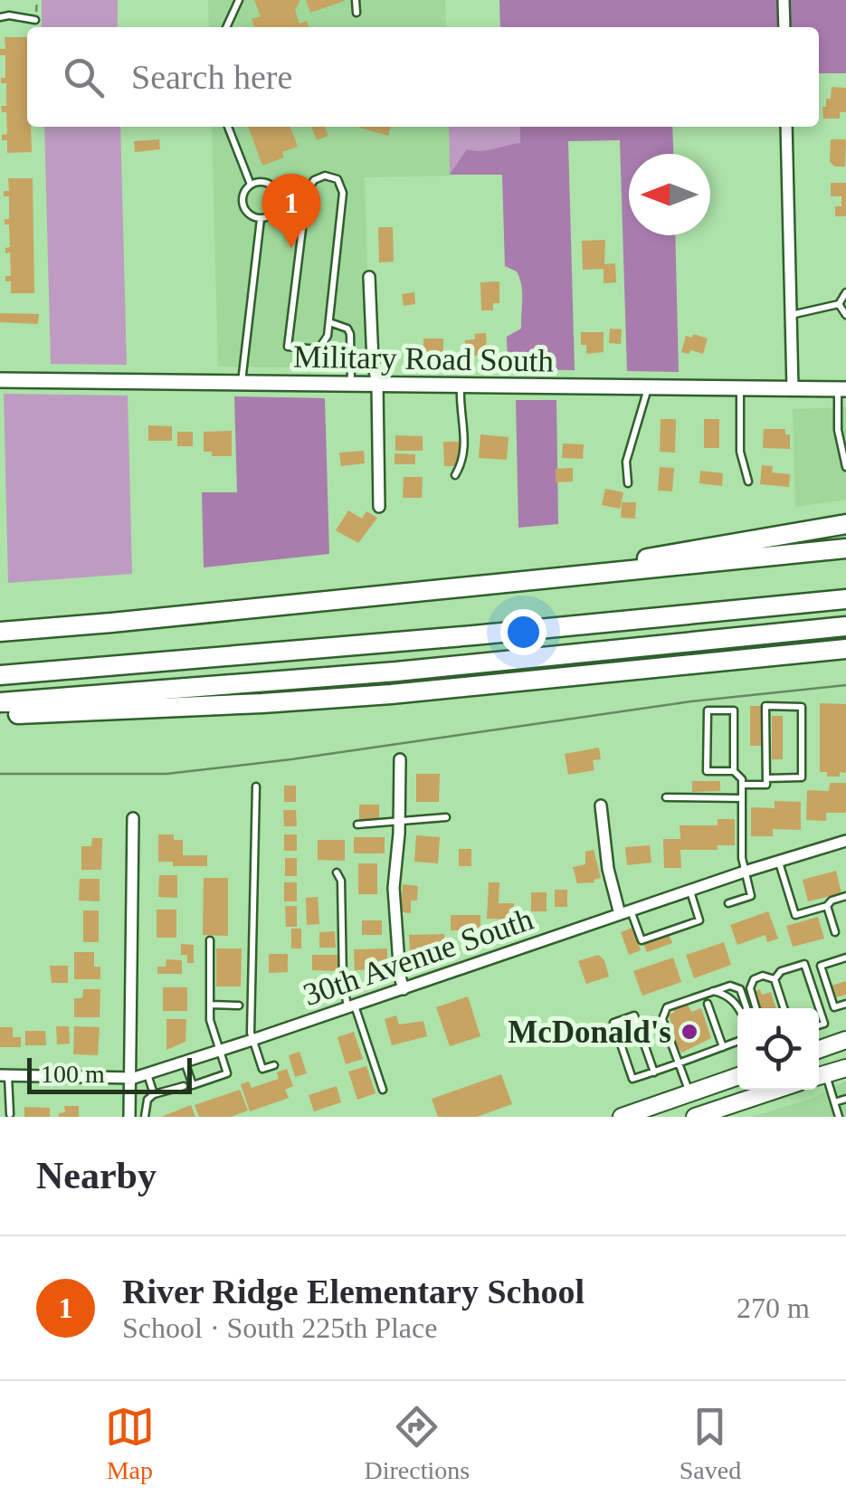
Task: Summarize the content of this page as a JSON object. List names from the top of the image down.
{
  "streets": {
    "main road": ["Military Road South"],
    "street": ["30th Avenue South"]
  },
  "places": ["McDonald's"],
  "scale_bar": "100 m",
  "north": "left",
  "page": {
    "search": "Search here",
    "pins": "1",
    "scale": "100 m",
    "heading": "Nearby",
    "list": [
      {
        "mark": "1",
        "name": "River Ridge Elementary School",
        "note": "School · South 225th Place",
        "value": "270 m"
      }
    ],
    "nav": ["Map", "Directions", "Saved"]
  }
}
